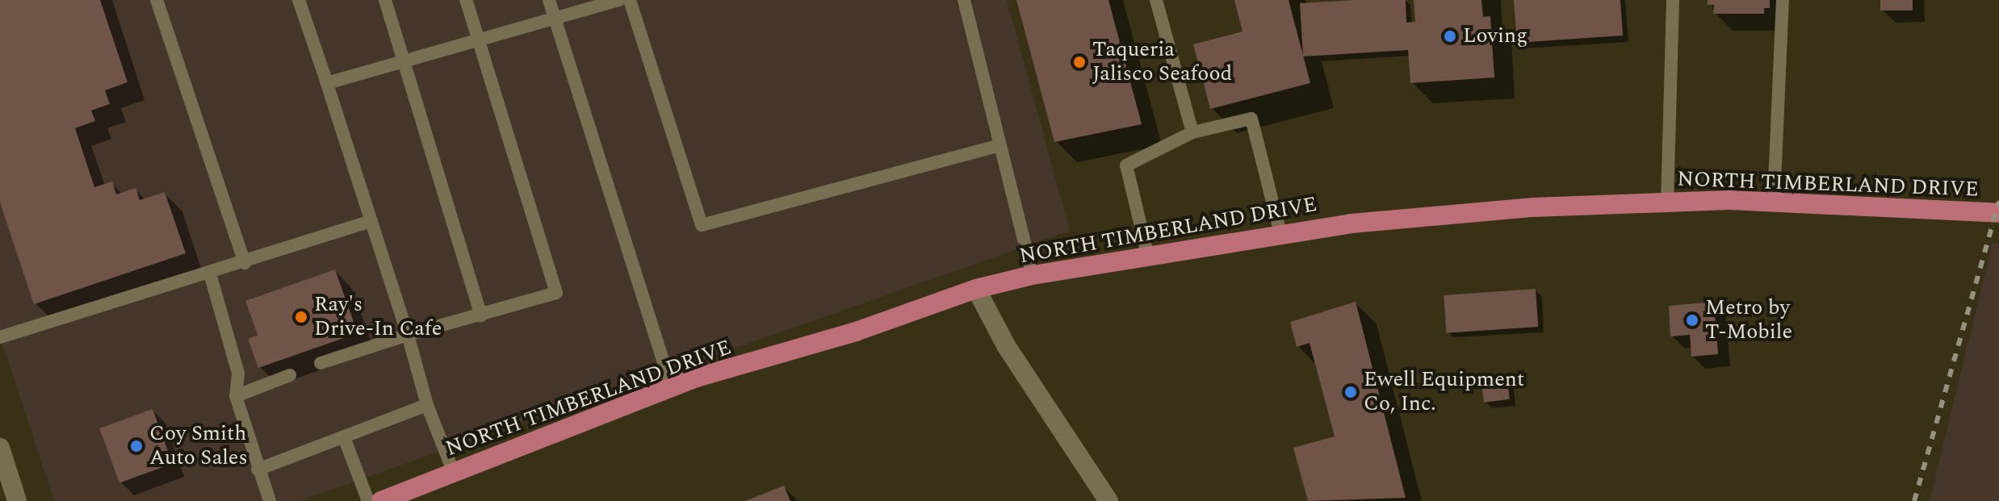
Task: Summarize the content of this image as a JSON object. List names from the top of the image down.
{
  "streets": {
    "main road": ["NORTH TIMBERLAND DRIVE"]
  },
  "places": [
    "Loving",
    "Taqueria Jalisco Seafood",
    "Ray's Drive-In Cafe",
    "Metro by T-Mobile",
    "Ewell Equipment Co, Inc.",
    "Coy Smith Auto Sales"
  ]
}
